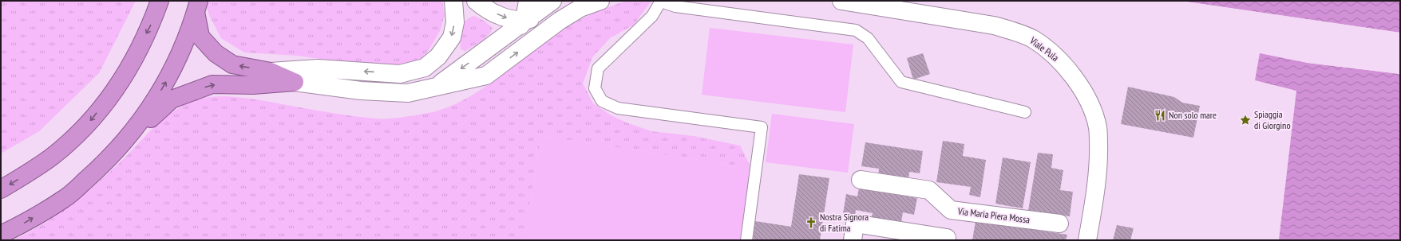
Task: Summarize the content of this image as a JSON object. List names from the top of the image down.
{
  "streets": {
    "street": ["Viale Pula", "Via Maria Piera Mossa"]
  },
  "places": {
    "restaurant": ["Non solo mare"],
    "place": ["Spiaggia di Giorgino"],
    "church": ["Nostra Signora di Fatima"]
  }
}
